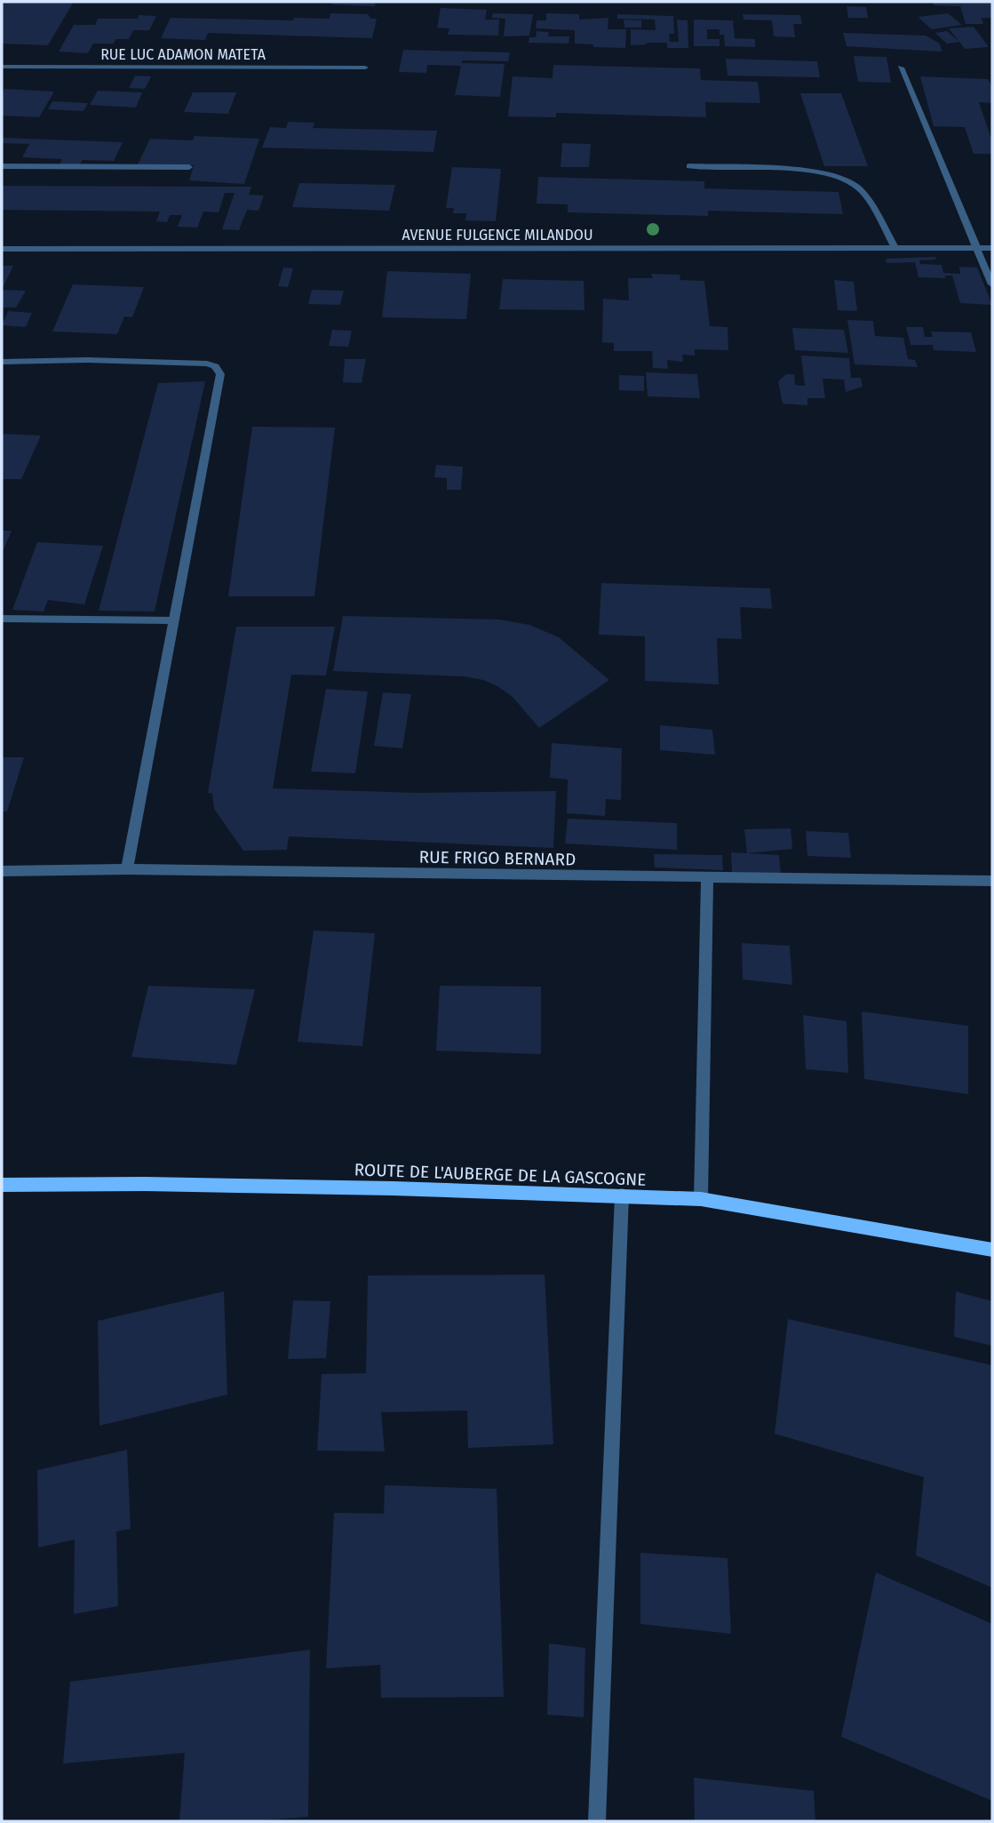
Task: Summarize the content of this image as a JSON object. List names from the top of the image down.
{
  "streets": {
    "street": [
      "RUE LUC ADAMON MATETA",
      "AVENUE FULGENCE MILANDOU",
      "RUE FRIGO BERNARD",
      "ROUTE DE L'AUBERGE DE LA GASCOGNE"
    ]
  }
}
